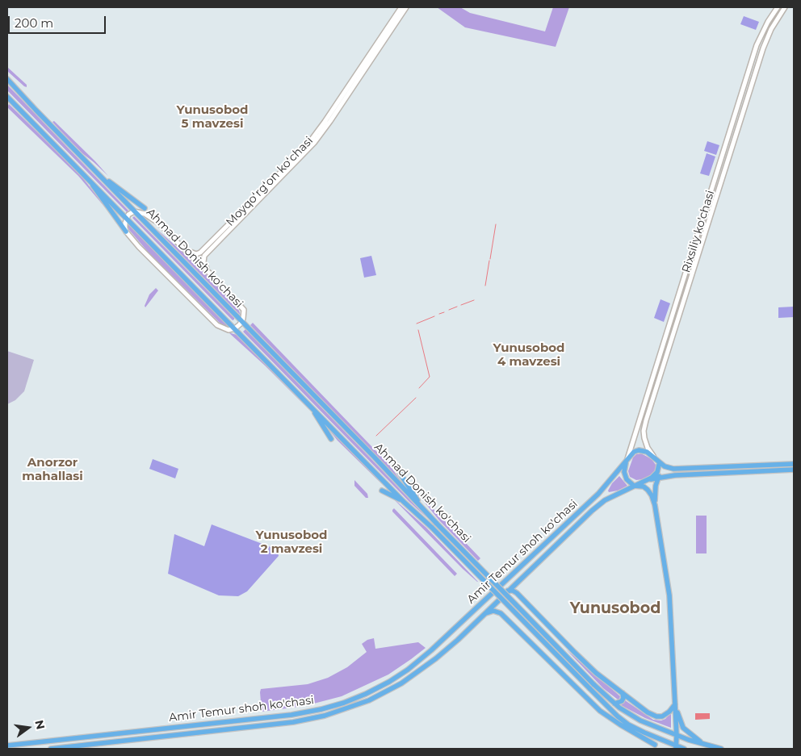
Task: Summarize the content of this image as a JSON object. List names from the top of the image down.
{
  "streets": {
    "main road": [
      "Moyqoʻrgʻon koʻchasi",
      "Rixsiliy ko'chasi",
      "Ahmad Donish ko'chasi",
      "Amir Temur shoh ko'chasi"
    ]
  },
  "crossings": [
    ["Moyqoʻrgʻon koʻchasi", "Ahmad Donish ko'chasi"],
    ["Rixsiliy ko'chasi", "Amir Temur shoh ko'chasi"]
  ],
  "districts": [
    "Yunusobod 5 mavzesi",
    "Yunusobod 4 mavzesi",
    "Anorzor mahallasi",
    "Yunusobod 2 mavzesi",
    "Yunusobod"
  ],
  "scale_bar": "200 m",
  "north": "right"
}
